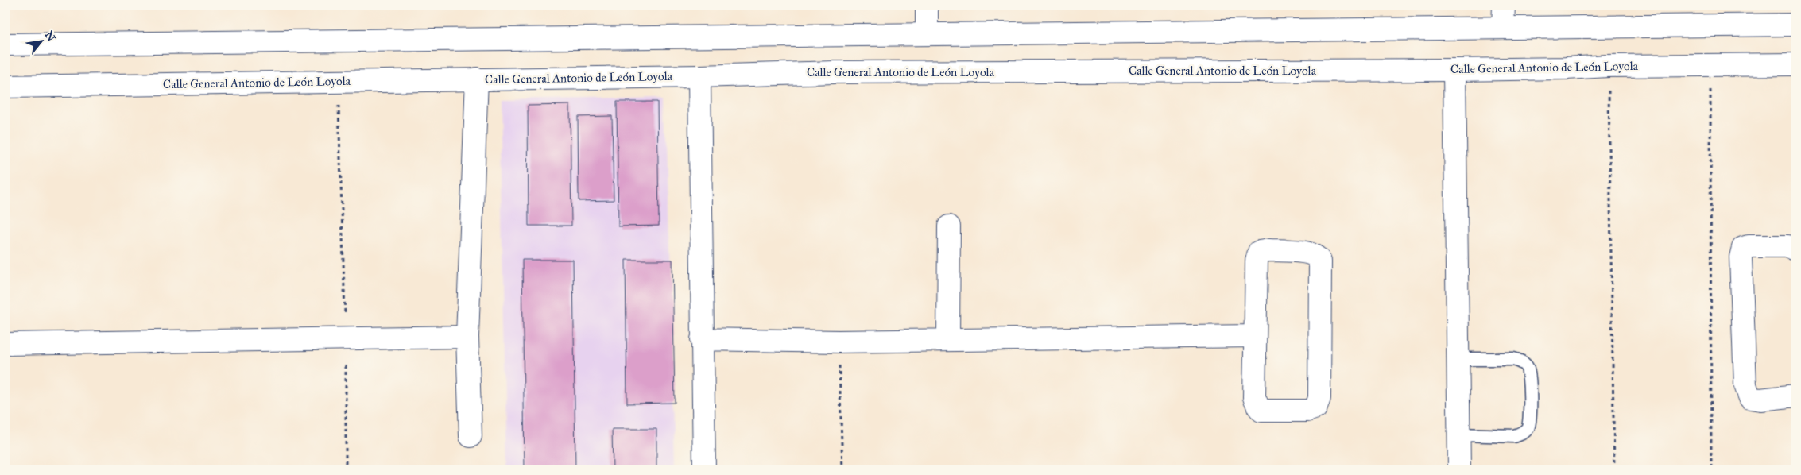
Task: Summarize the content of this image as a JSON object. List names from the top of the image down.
{
  "streets": {
    "street": ["Calle General Antonio de León Loyola"]
  },
  "north": "top right"
}
